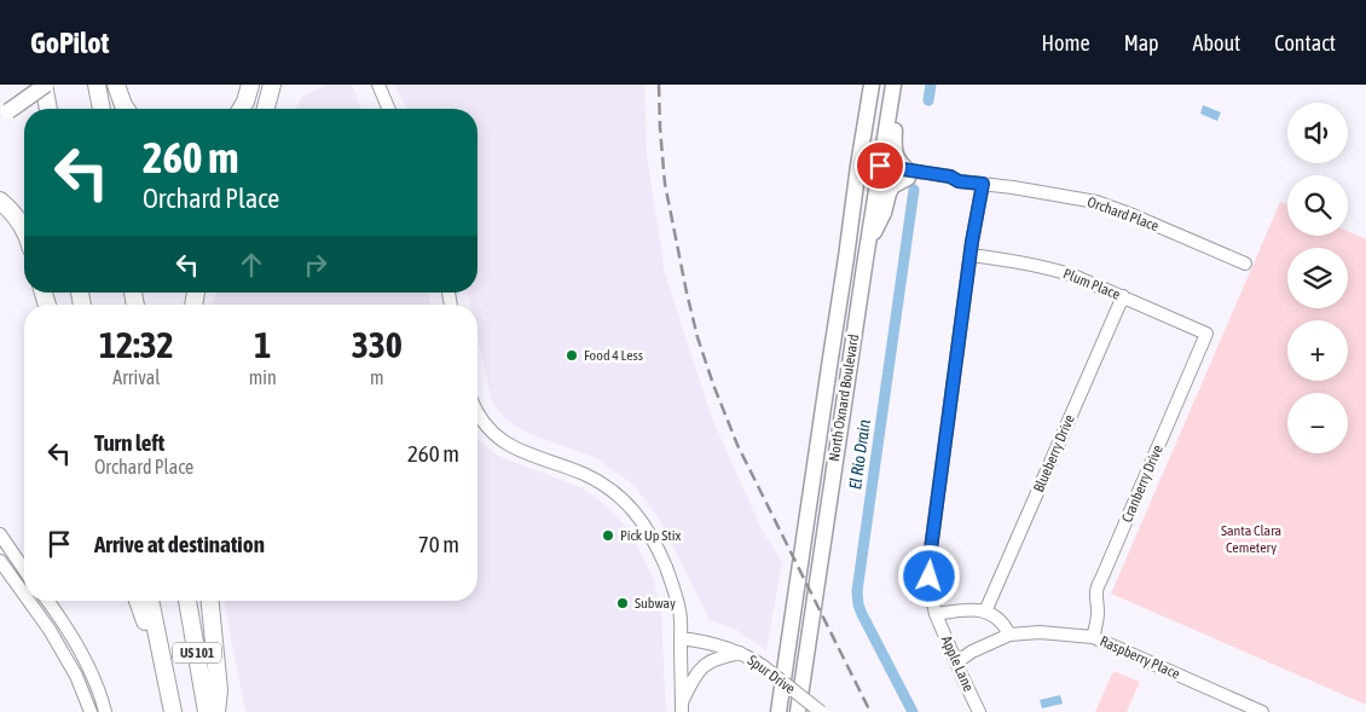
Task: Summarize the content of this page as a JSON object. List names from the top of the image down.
{
  "streets": {
    "highway": ["US 101"],
    "main road": ["North Oxnard Boulevard"],
    "street": [
      "Orchard Place",
      "Plum Place",
      "Blueberry Drive",
      "Cranberry Drive",
      "Raspberry Place",
      "Apple Lane",
      "Spur Drive"
    ]
  },
  "crossings": [
    ["Orchard Place", "North Oxnard Boulevard"],
    ["Orchard Place", "Apple Lane"],
    ["Plum Place", "Blueberry Drive"],
    ["Plum Place", "Cranberry Drive"],
    ["Plum Place", "Apple Lane"],
    ["Cranberry Drive", "Raspberry Place"],
    ["Raspberry Place", "Apple Lane"]
  ],
  "water": ["El Rio Drain"],
  "parks": ["Santa Clara Cemetery"],
  "places": ["Food 4 Less", "Pick Up Stix", "Subway"],
  "page": {
    "header": "GoPilot",
    "nav": [
      "Home",
      "Map",
      "About",
      "Contact"
    ],
    "map_buttons": ["+", "−"],
    "turn": ["260 m", "Orchard Place"],
    "eta": [
      "12:32",
      "Arrival",
      "1",
      "min",
      "330",
      "m"
    ],
    "list": [
      {
        "name": "Turn left",
        "note": "Orchard Place",
        "value": "260 m"
      },
      {
        "name": "Arrive at destination",
        "value": "70 m"
      }
    ]
  }
}
